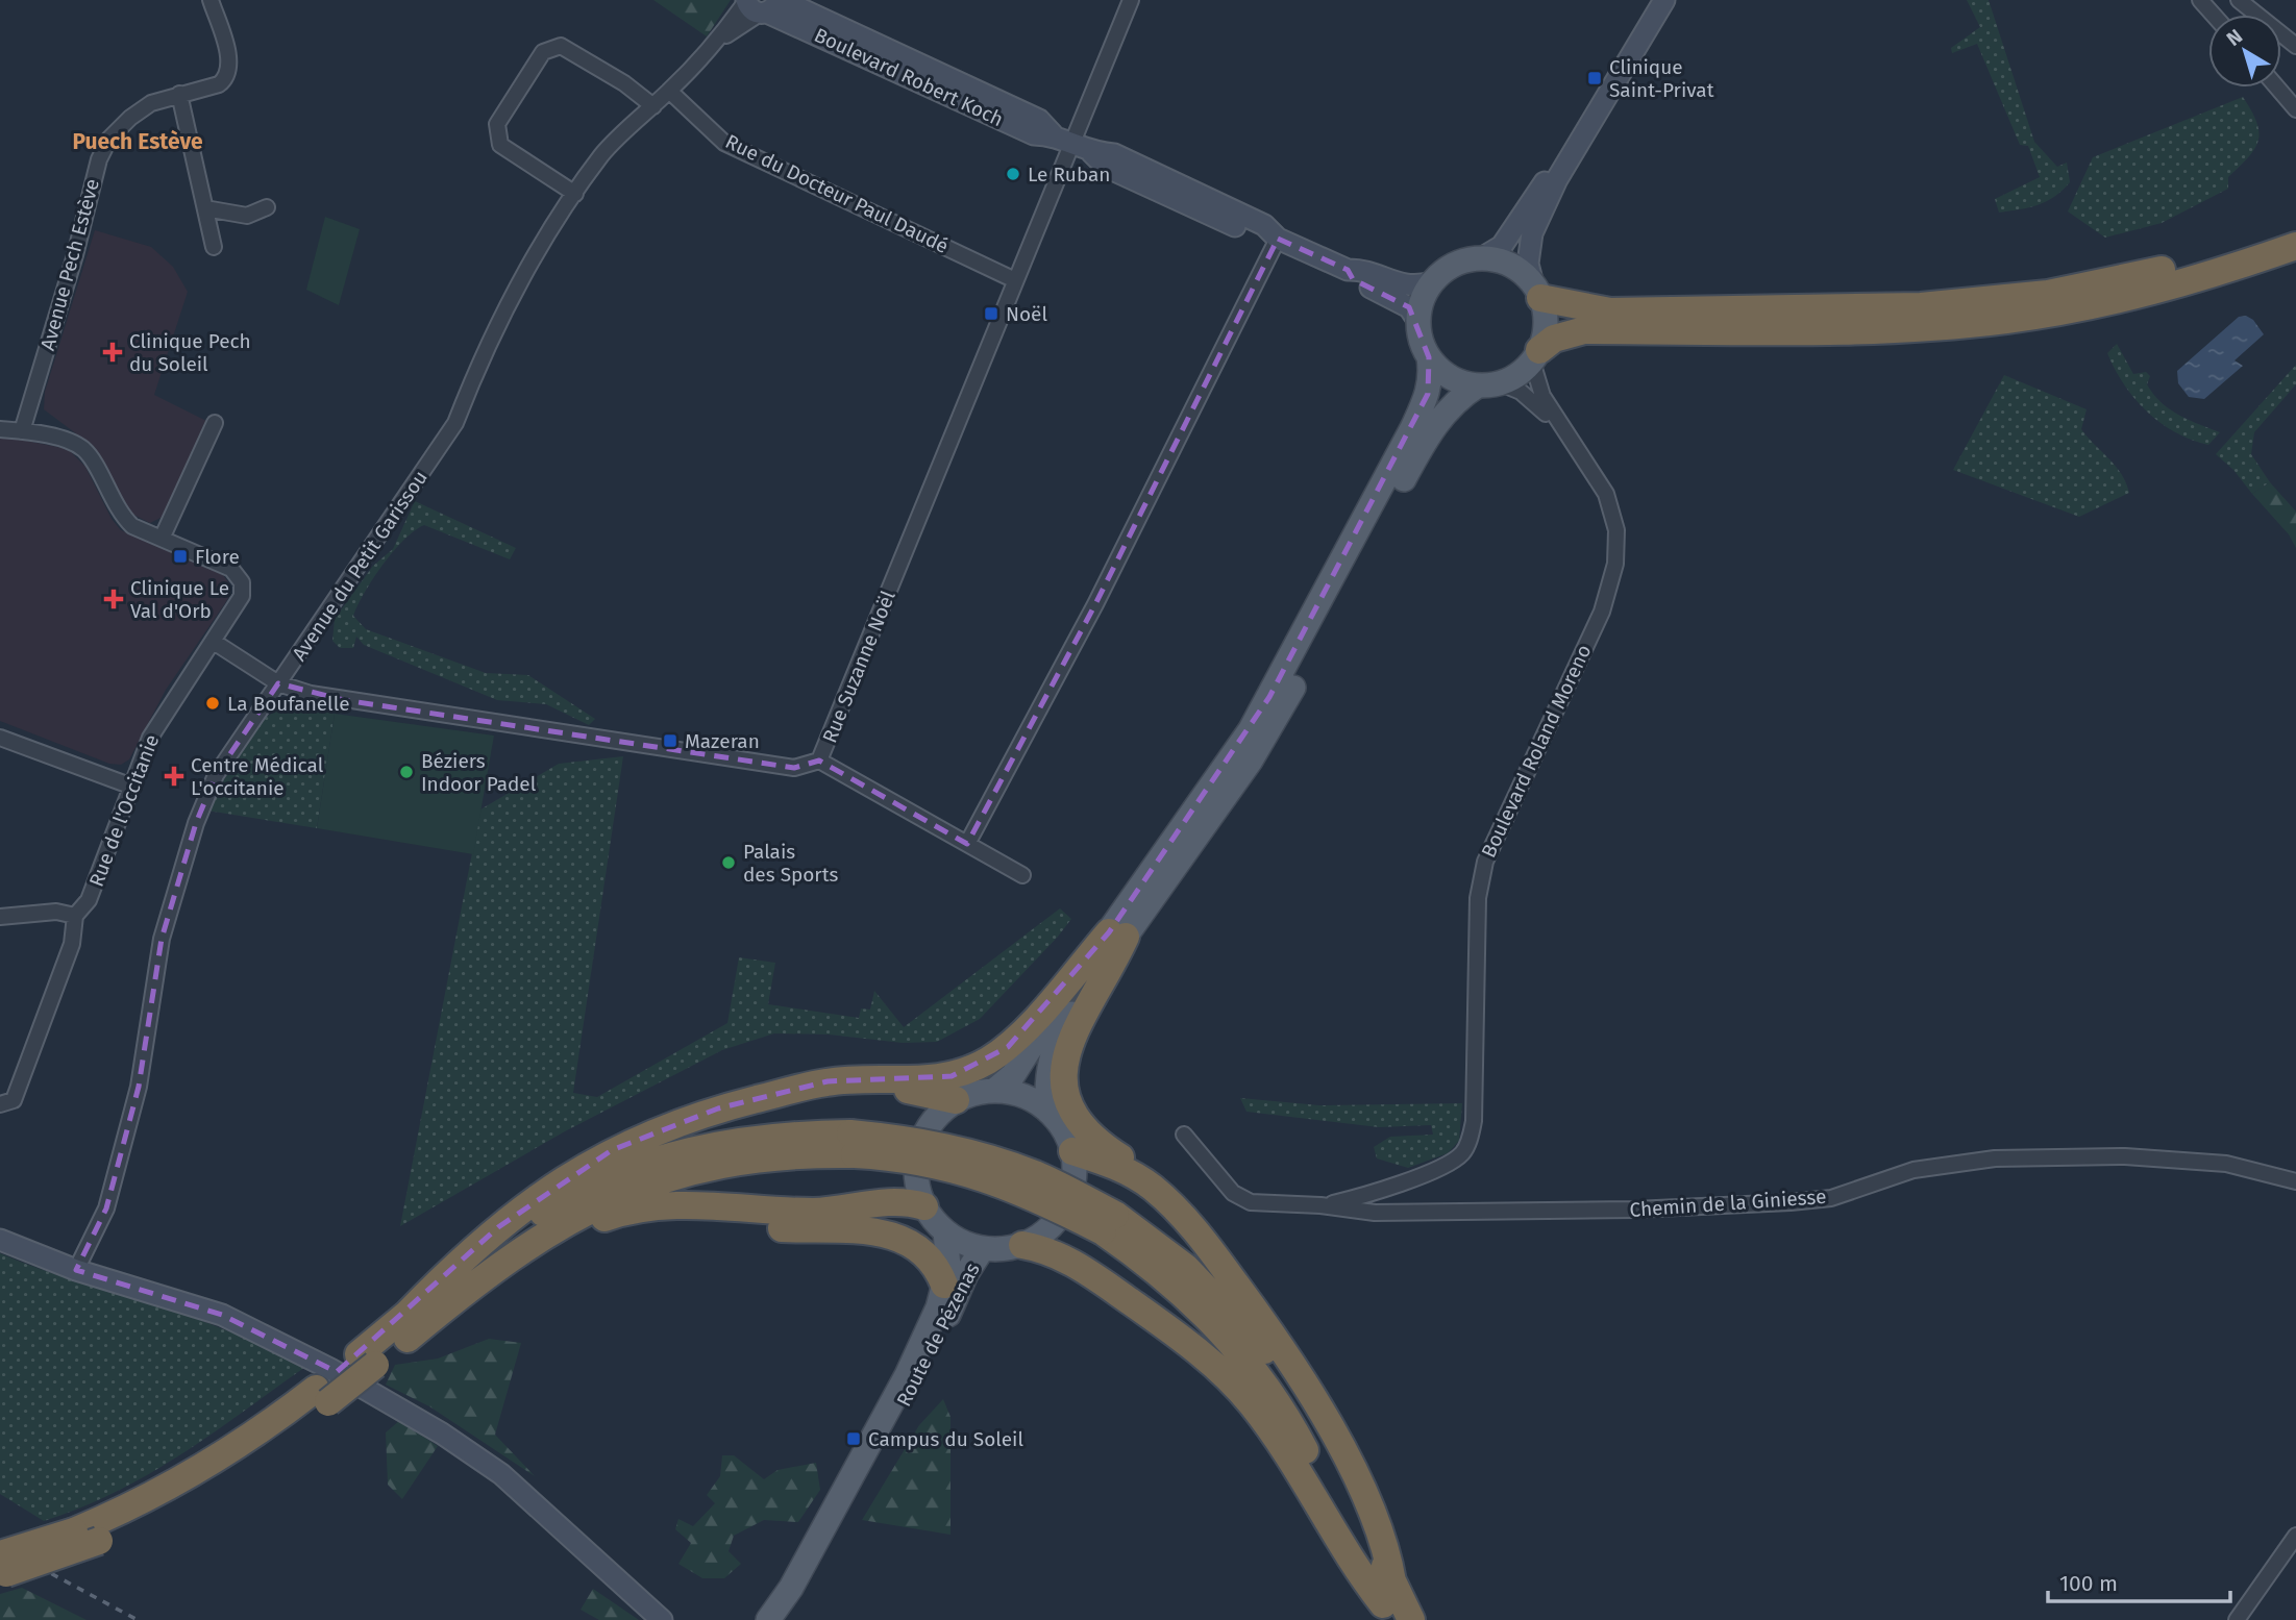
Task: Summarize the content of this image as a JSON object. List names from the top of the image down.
{
  "streets": {
    "main road": ["Route de Pézenas"],
    "street": [
      "Boulevard Robert Koch",
      "Rue du Docteur Paul Daudé",
      "Avenue Pech Estève",
      "Avenue du Petit Garissou",
      "Rue Suzanne Noël",
      "Boulevard Roland Moreno",
      "Rue de l'Occitanie",
      "Chemin de la Giniesse"
    ]
  },
  "crossings": [
    ["Boulevard Robert Koch", "Avenue du Petit Garissou"],
    ["Boulevard Robert Koch", "Rue Suzanne Noël"],
    ["Boulevard Robert Koch", "Boulevard Roland Moreno"],
    ["Rue du Docteur Paul Daudé", "Avenue du Petit Garissou"],
    ["Rue du Docteur Paul Daudé", "Rue Suzanne Noël"],
    ["Avenue Pech Estève", "Rue de l'Occitanie"],
    ["Avenue du Petit Garissou", "Rue Suzanne Noël"],
    ["Boulevard Roland Moreno", "Chemin de la Giniesse"]
  ],
  "districts": ["Puech Estève"],
  "places": {
    "transit": [
      "Clinique Saint-Privat",
      "Noël",
      "Flore",
      "Mazeran",
      "Campus du Soleil"
    ],
    "other": [
      "Le Ruban",
      "La Boufanelle",
      "Béziers Indoor Padel",
      "Palais des Sports"
    ],
    "health": ["Clinique Pech du Soleil", "Clinique Le Val d'Orb", "Centre Médical L'occitanie"]
  },
  "scale_bar": "100 m",
  "north": "top left"
}
